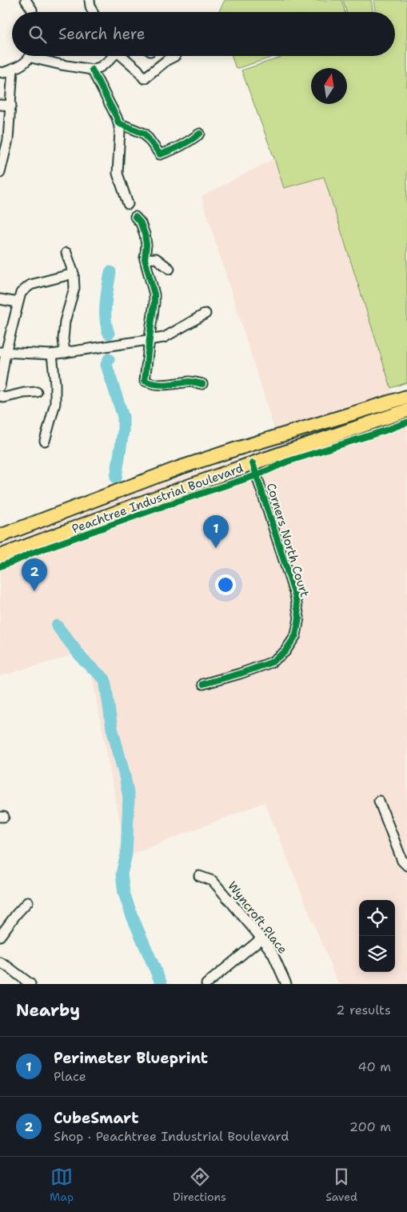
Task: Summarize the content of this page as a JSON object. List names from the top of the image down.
{
  "streets": {
    "highway": ["Peachtree Industrial Boulevard"],
    "street": ["Corners North Court", "Wyncroft Place"]
  },
  "crossings": [
    ["Peachtree Industrial Boulevard", "Corners North Court"]
  ],
  "north": "top",
  "page": {
    "search": "Search here",
    "pins": ["1", "2"],
    "heading": ["Nearby", "2 results"],
    "list": [
      {
        "mark": "1",
        "name": "Perimeter Blueprint",
        "note": "Place",
        "value": "40 m"
      },
      {
        "mark": "2",
        "name": "CubeSmart",
        "note": "Shop · Peachtree Industrial Boulevard",
        "value": "200 m"
      }
    ],
    "nav": ["Map", "Directions", "Saved"]
  }
}
